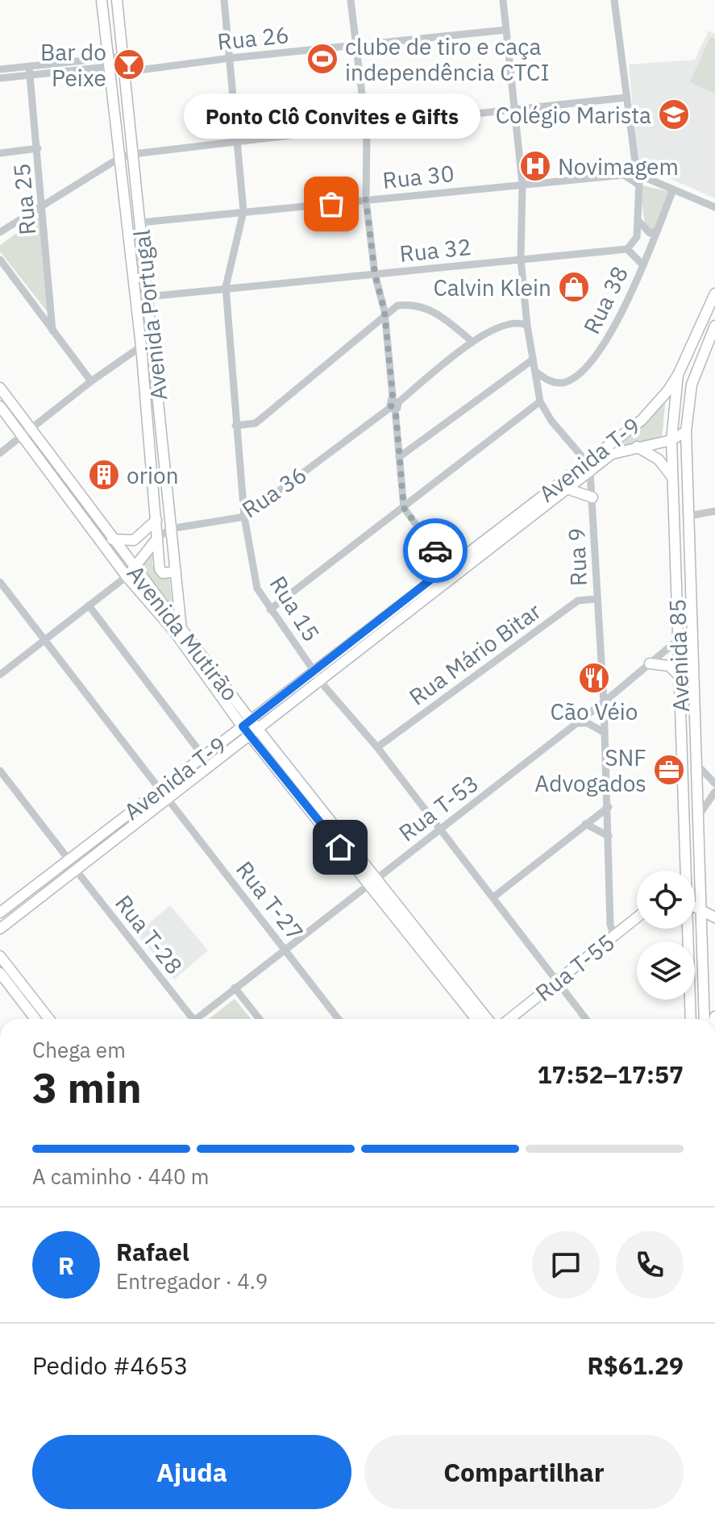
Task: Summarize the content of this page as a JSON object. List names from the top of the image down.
{
  "streets": {
    "main road": [
      "Avenida Portugal",
      "Avenida T-9",
      "Rua 36",
      "Avenida Mutirão",
      "Avenida 85",
      "Rua T-55"
    ],
    "street": [
      "Rua 26",
      "Rua 30",
      "Rua 25",
      "Rua 32",
      "Rua 38",
      "Rua 9",
      "Rua 15",
      "Rua Mário Bitar",
      "Rua T-53",
      "Rua T-27",
      "Rua T-28"
    ]
  },
  "crossings": [
    ["Rua 26", "Avenida Portugal"],
    ["Rua 26", "Rua 15"],
    ["Rua 30", "Avenida Portugal"],
    ["Rua 30", "Rua 15"],
    ["Rua 32", "Avenida Portugal"],
    ["Rua 32", "Rua 15"],
    ["Avenida Portugal", "Rua 36"],
    ["Avenida Portugal", "Avenida Mutirão"],
    ["Avenida T-9", "Rua 9"],
    ["Avenida T-9", "Rua 15"],
    ["Avenida T-9", "Avenida Mutirão"],
    ["Avenida T-9", "Avenida 85"],
    ["Avenida T-9", "Rua T-27"],
    ["Avenida T-9", "Rua T-28"],
    ["Rua 36", "Rua 15"],
    ["Rua 36", "Avenida Mutirão"],
    ["Rua 9", "Rua Mário Bitar"],
    ["Rua 9", "Rua T-53"],
    ["Rua 9", "Rua T-55"],
    ["Rua 15", "Rua Mário Bitar"],
    ["Rua 15", "Rua T-53"],
    ["Rua 15", "Rua T-55"],
    ["Avenida Mutirão", "Rua T-53"],
    ["Avenida 85", "Rua T-53"],
    ["Rua T-53", "Rua T-27"]
  ],
  "places": {
    "sports": ["clube de tiro e caça independência CTCI"],
    "bar": ["Bar do Peixe"],
    "school or university": ["Colégio Marista"],
    "hospital": ["Novimagem"],
    "other": ["Ponto Clô Convites e Gifts"],
    "shop": ["Calvin Klein"],
    "building": ["orion"],
    "restaurant": ["Cão Véio"],
    "office": ["SNF Advogados"]
  },
  "page": {
    "bubble": "Ponto Clô Convites e Gifts",
    "heading": ["3 min", "Chega em", "17:52–17:57"],
    "panel": [
      "Rafael",
      "Entregador · 4.9",
      "Pedido #4653",
      "R$61.29"
    ],
    "bar": "A caminho · 440 m",
    "round": "R",
    "buttons": ["Ajuda", "Compartilhar"]
  }
}
